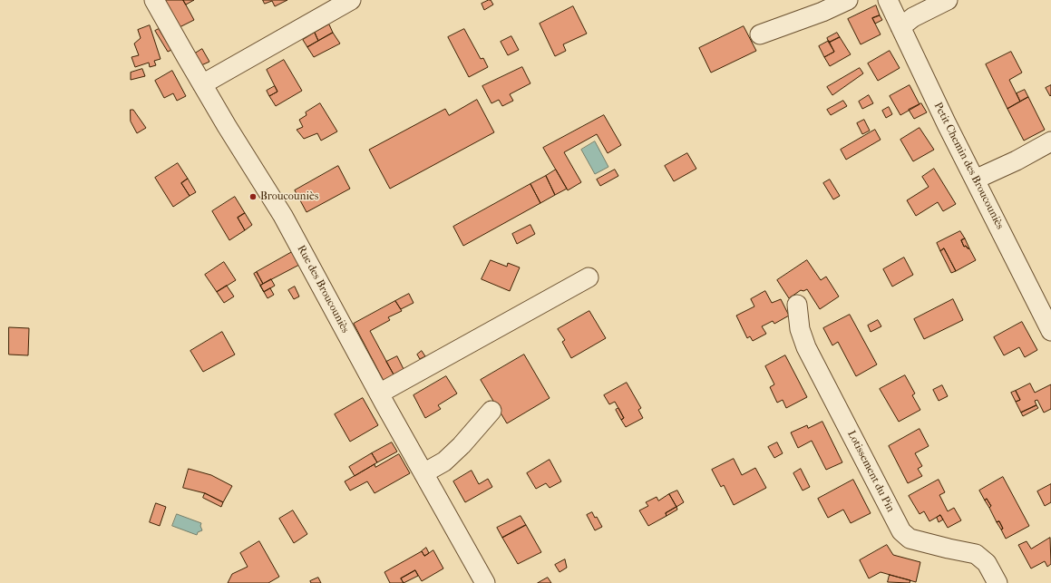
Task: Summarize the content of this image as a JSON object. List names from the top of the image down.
{
  "streets": {
    "street": ["Petit Chemin des Broucouniès", "Rue des Broucouniès", "Lotissement du Pin"]
  },
  "places": ["Broucouniès"]
}
